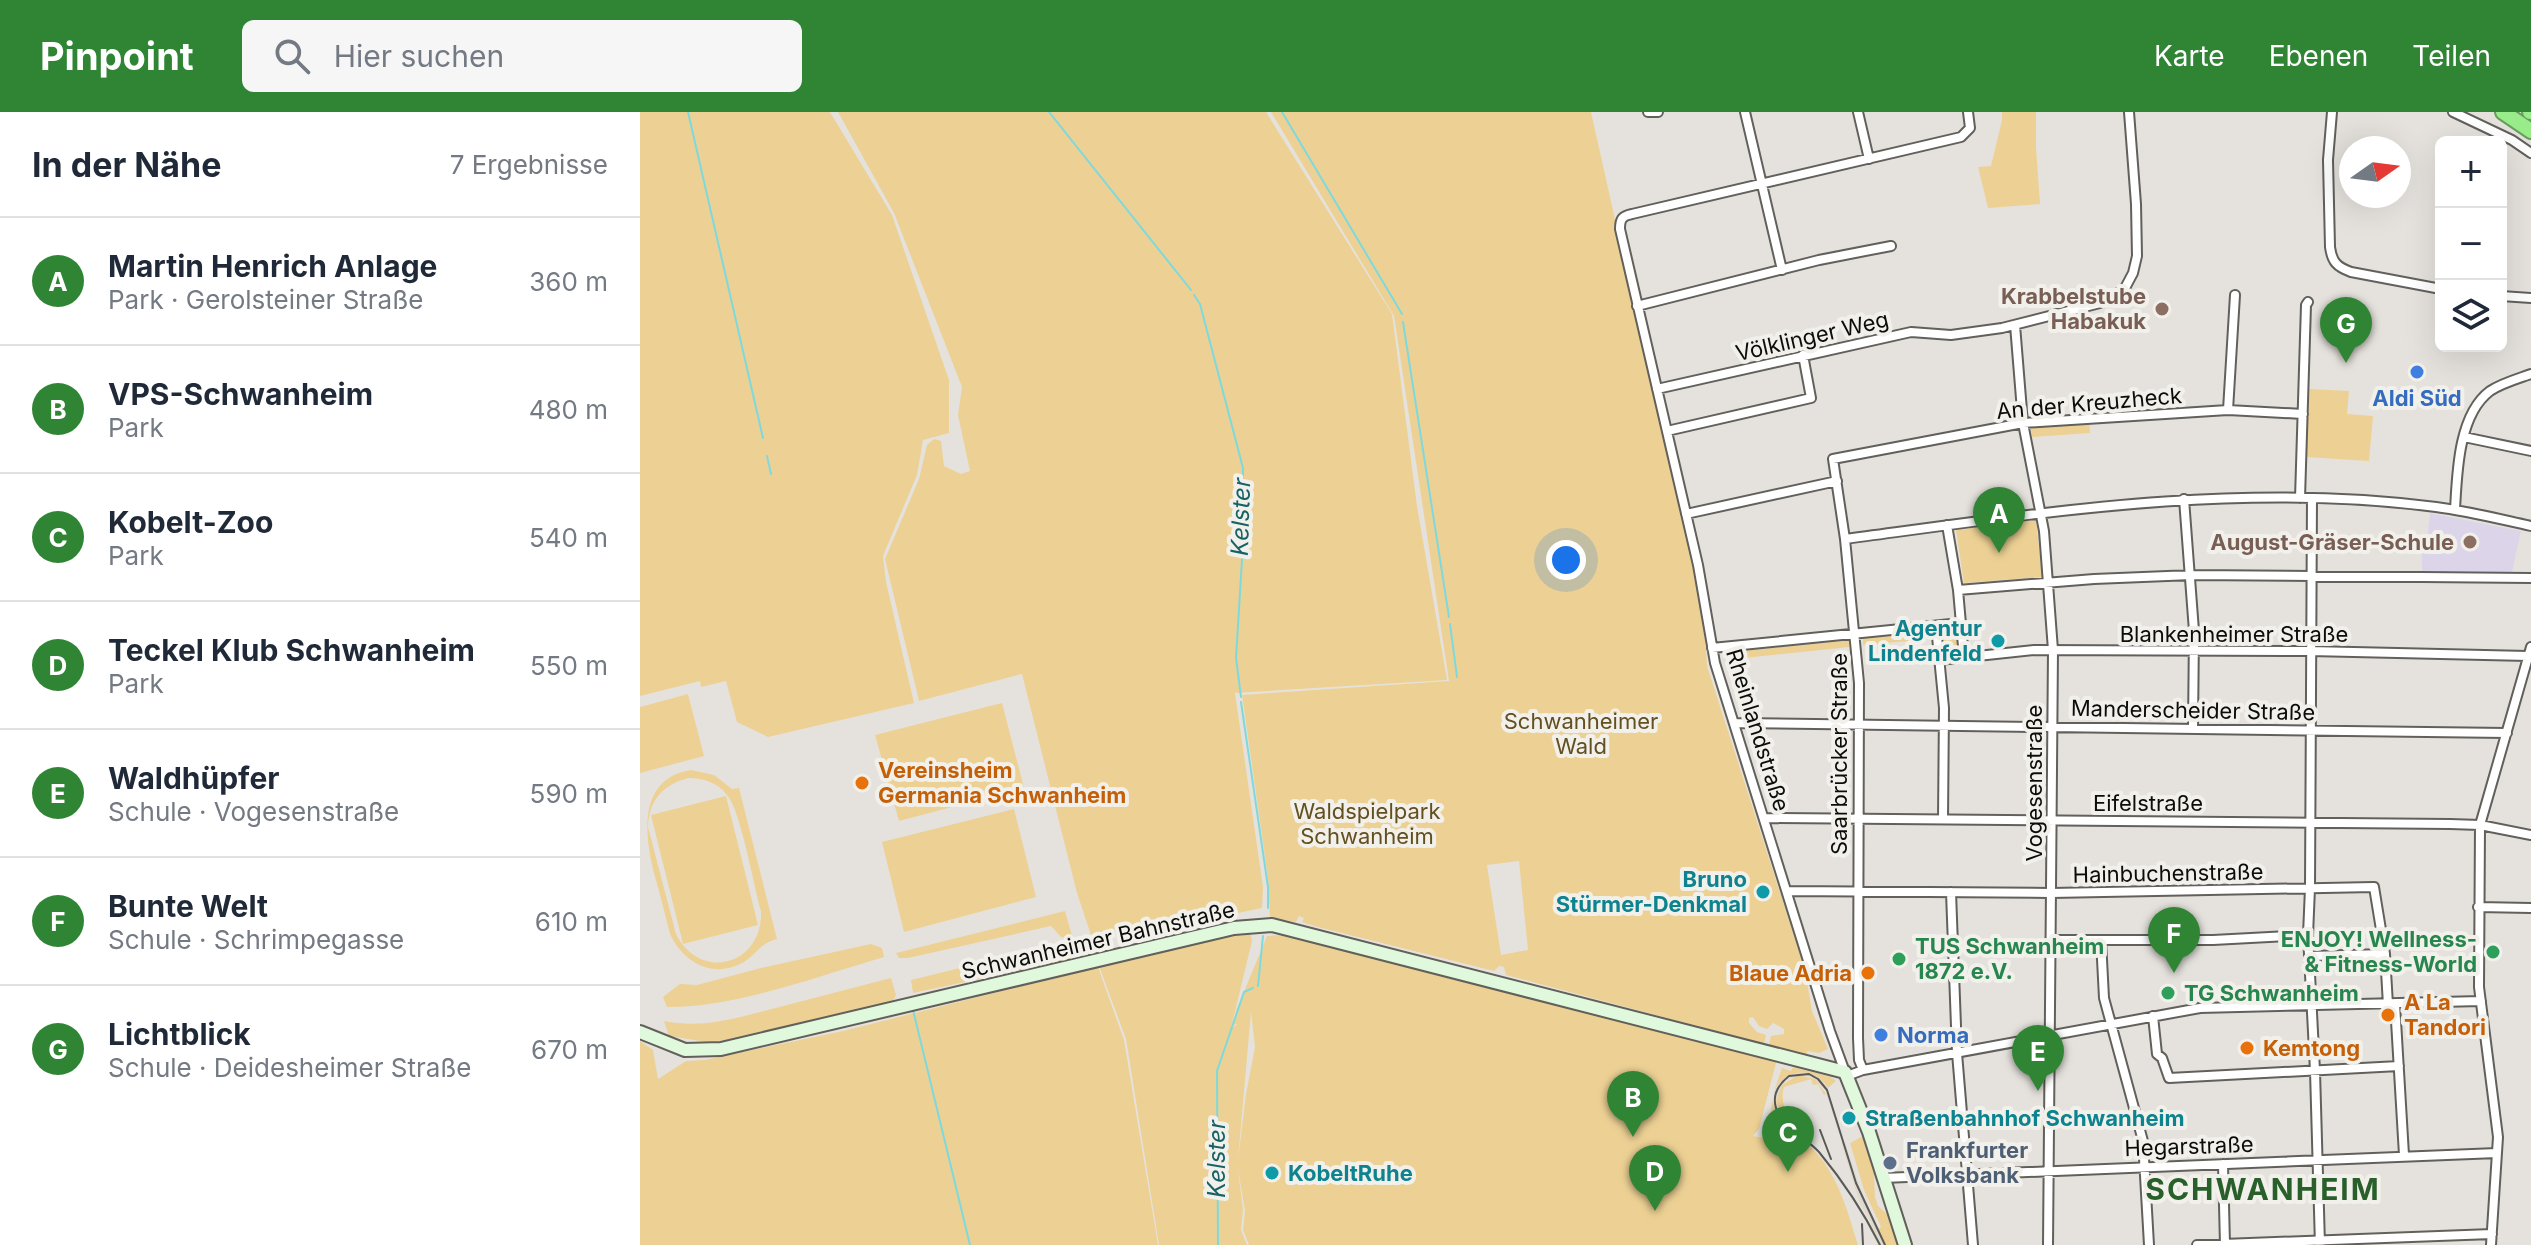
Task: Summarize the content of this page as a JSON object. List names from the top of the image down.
{
  "streets": {
    "street": [
      "Völklinger Weg",
      "An der Kreuzheck",
      "Blankenheimer Straße",
      "Manderscheider Straße",
      "Rheinlandstraße",
      "Saarbrücker Straße",
      "Vogesenstraße",
      "Eifelstraße",
      "Hainbuchenstraße",
      "Schwanheimer Bahnstraße",
      "Hegarstraße"
    ]
  },
  "crossings": [
    ["Völklinger Weg", "Rheinlandstraße"],
    ["Völklinger Weg", "Vogesenstraße"],
    ["An der Kreuzheck", "Saarbrücker Straße"],
    ["An der Kreuzheck", "Vogesenstraße"],
    ["Blankenheimer Straße", "Vogesenstraße"],
    ["Manderscheider Straße", "Rheinlandstraße"],
    ["Manderscheider Straße", "Saarbrücker Straße"],
    ["Manderscheider Straße", "Vogesenstraße"],
    ["Rheinlandstraße", "Eifelstraße"],
    ["Rheinlandstraße", "Hainbuchenstraße"],
    ["Rheinlandstraße", "Schwanheimer Bahnstraße"],
    ["Rheinlandstraße", "Hegarstraße"],
    ["Saarbrücker Straße", "Eifelstraße"],
    ["Saarbrücker Straße", "Hainbuchenstraße"],
    ["Vogesenstraße", "Eifelstraße"],
    ["Vogesenstraße", "Hainbuchenstraße"],
    ["Vogesenstraße", "Hegarstraße"]
  ],
  "districts": ["SCHWANHEIM"],
  "water": ["Kelster"],
  "parks": ["Schwanheimer Wald", "Waldspielpark Schwanheim"],
  "places": [
    "Krabbelstube Habakuk",
    "Aldi Süd",
    "August-Gräser-Schule",
    "Agentur Lindenfeld",
    "Vereinsheim Germania Schwanheim",
    "Bruno Stürmer-Denkmal",
    "ENJOY! Wellness- & Fitness-World",
    "TUS Schwanheim 1872 e.V.",
    "Blaue Adria",
    "TG Schwanheim",
    "A La Tandori",
    "Norma",
    "Kemtong",
    "Straßenbahnhof Schwanheim",
    "Frankfurter Volksbank",
    "KobeltRuhe"
  ],
  "north": "right",
  "page": {
    "header": "Pinpoint",
    "search": "Hier suchen",
    "nav": ["Karte", "Ebenen", "Teilen"],
    "heading": ["In der Nähe", "7 Ergebnisse"],
    "map_buttons": ["+", "−"],
    "list": [
      {
        "mark": "A",
        "name": "Martin Henrich Anlage",
        "note": "Park · Gerolsteiner Straße",
        "value": "360 m"
      },
      {
        "mark": "B",
        "name": "VPS-Schwanheim",
        "note": "Park",
        "value": "480 m"
      },
      {
        "mark": "C",
        "name": "Kobelt-Zoo",
        "note": "Park",
        "value": "540 m"
      },
      {
        "mark": "D",
        "name": "Teckel Klub Schwanheim",
        "note": "Park",
        "value": "550 m"
      },
      {
        "mark": "E",
        "name": "Waldhüpfer",
        "note": "Schule · Vogesenstraße",
        "value": "590 m"
      },
      {
        "mark": "F",
        "name": "Bunte Welt",
        "note": "Schule · Schrimpegasse",
        "value": "610 m"
      },
      {
        "mark": "G",
        "name": "Lichtblick",
        "note": "Schule · Deidesheimer Straße",
        "value": "670 m"
      }
    ],
    "pins": [
      "G",
      "A",
      "F",
      "E",
      "B",
      "C",
      "D"
    ]
  }
}
